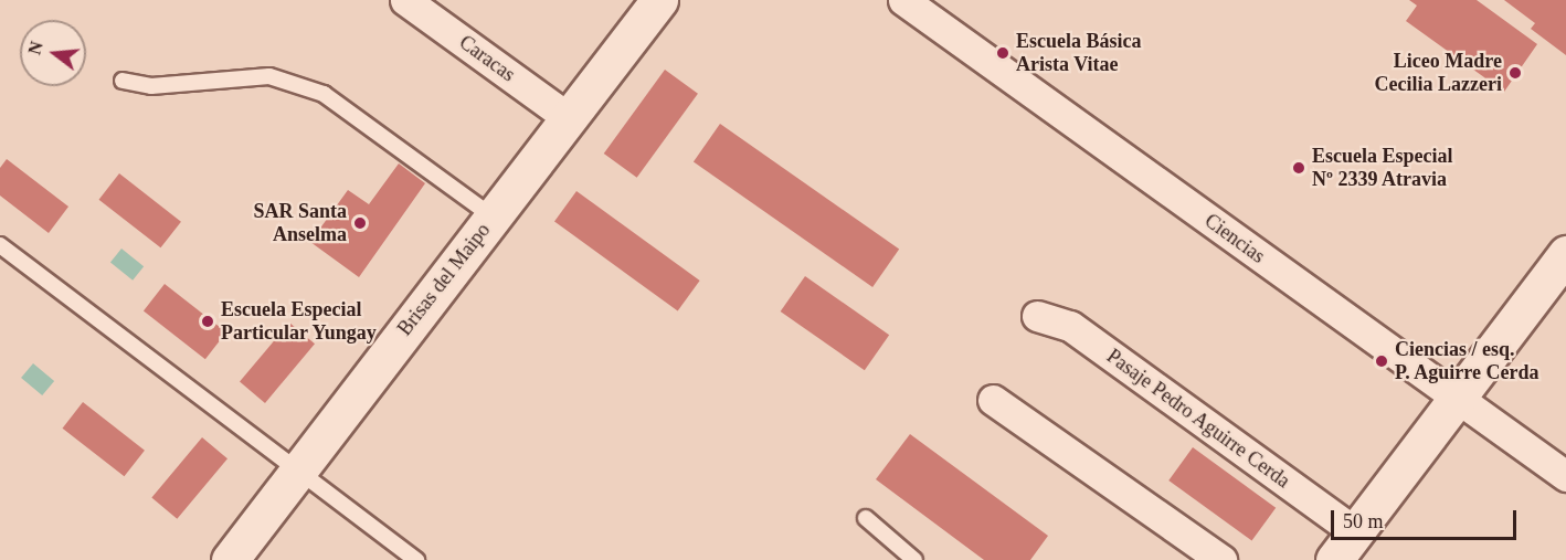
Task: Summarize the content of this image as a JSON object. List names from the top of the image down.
{
  "streets": {
    "street": [
      "Caracas",
      "Ciencias",
      "Brisas del Maipo",
      "Pasaje Pedro Aguirre Cerda"
    ]
  },
  "crossings": [
    ["Caracas", "Brisas del Maipo"]
  ],
  "places": [
    "Escuela Básica Arista Vitae",
    "Liceo Madre Cecilia Lazzeri",
    "Escuela Especial Nº 2339 Atravia",
    "SAR Santa Anselma",
    "Escuela Especial Particular Yungay",
    "Ciencias / esq. P. Aguirre Cerda"
  ],
  "scale_bar": "50 m",
  "north": "left"
}
